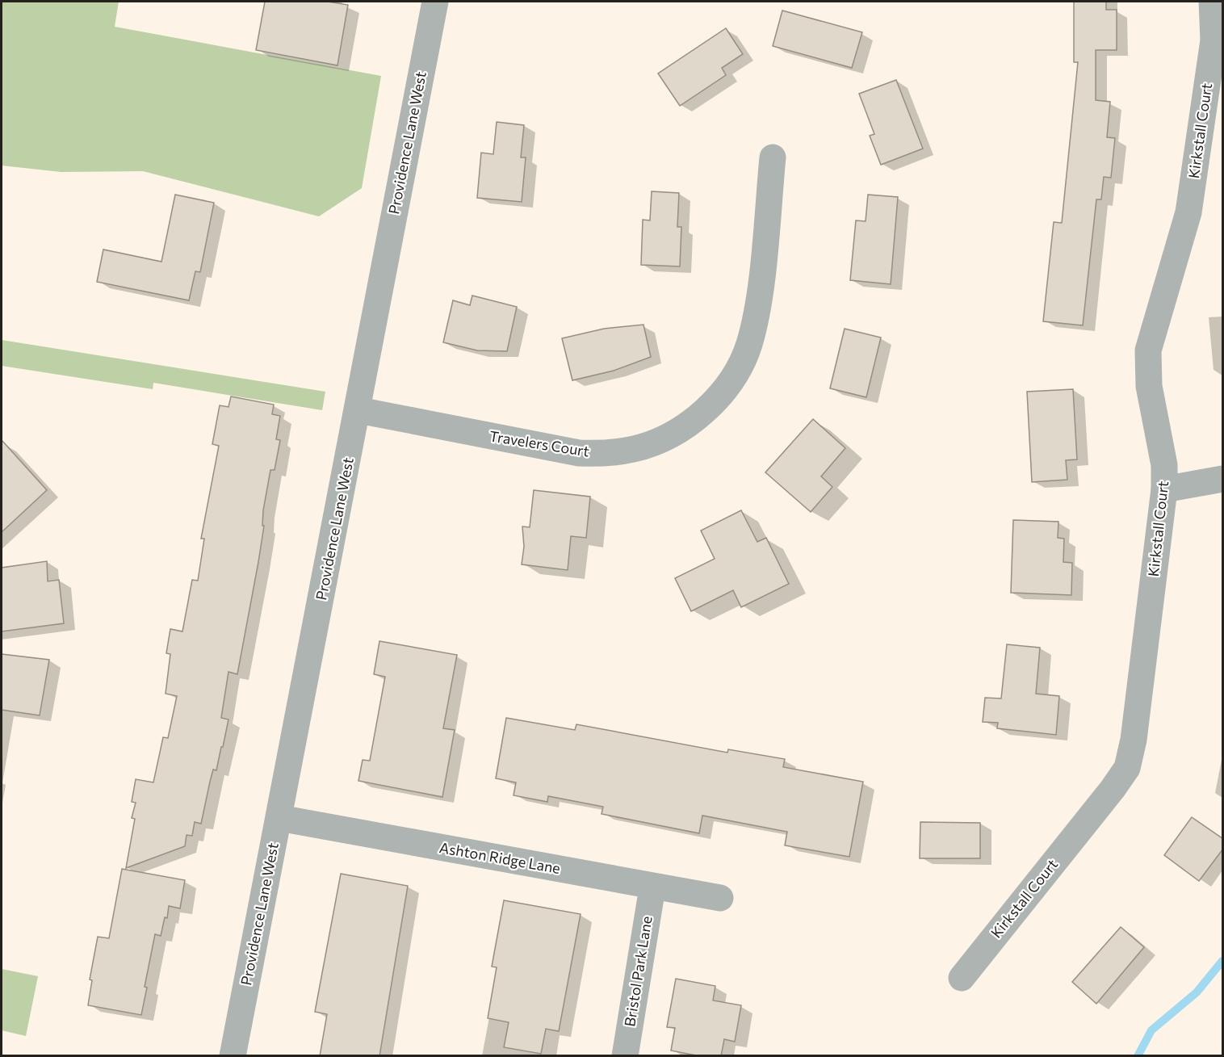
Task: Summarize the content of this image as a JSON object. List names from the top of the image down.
{
  "streets": {
    "street": [
      "Kirkstall Court",
      "Providence Lane West",
      "Travelers Court",
      "Ashton Ridge Lane",
      "Bristol Park Lane"
    ]
  },
  "crossings": [
    ["Providence Lane West", "Travelers Court"],
    ["Providence Lane West", "Ashton Ridge Lane"],
    ["Ashton Ridge Lane", "Bristol Park Lane"]
  ]
}
